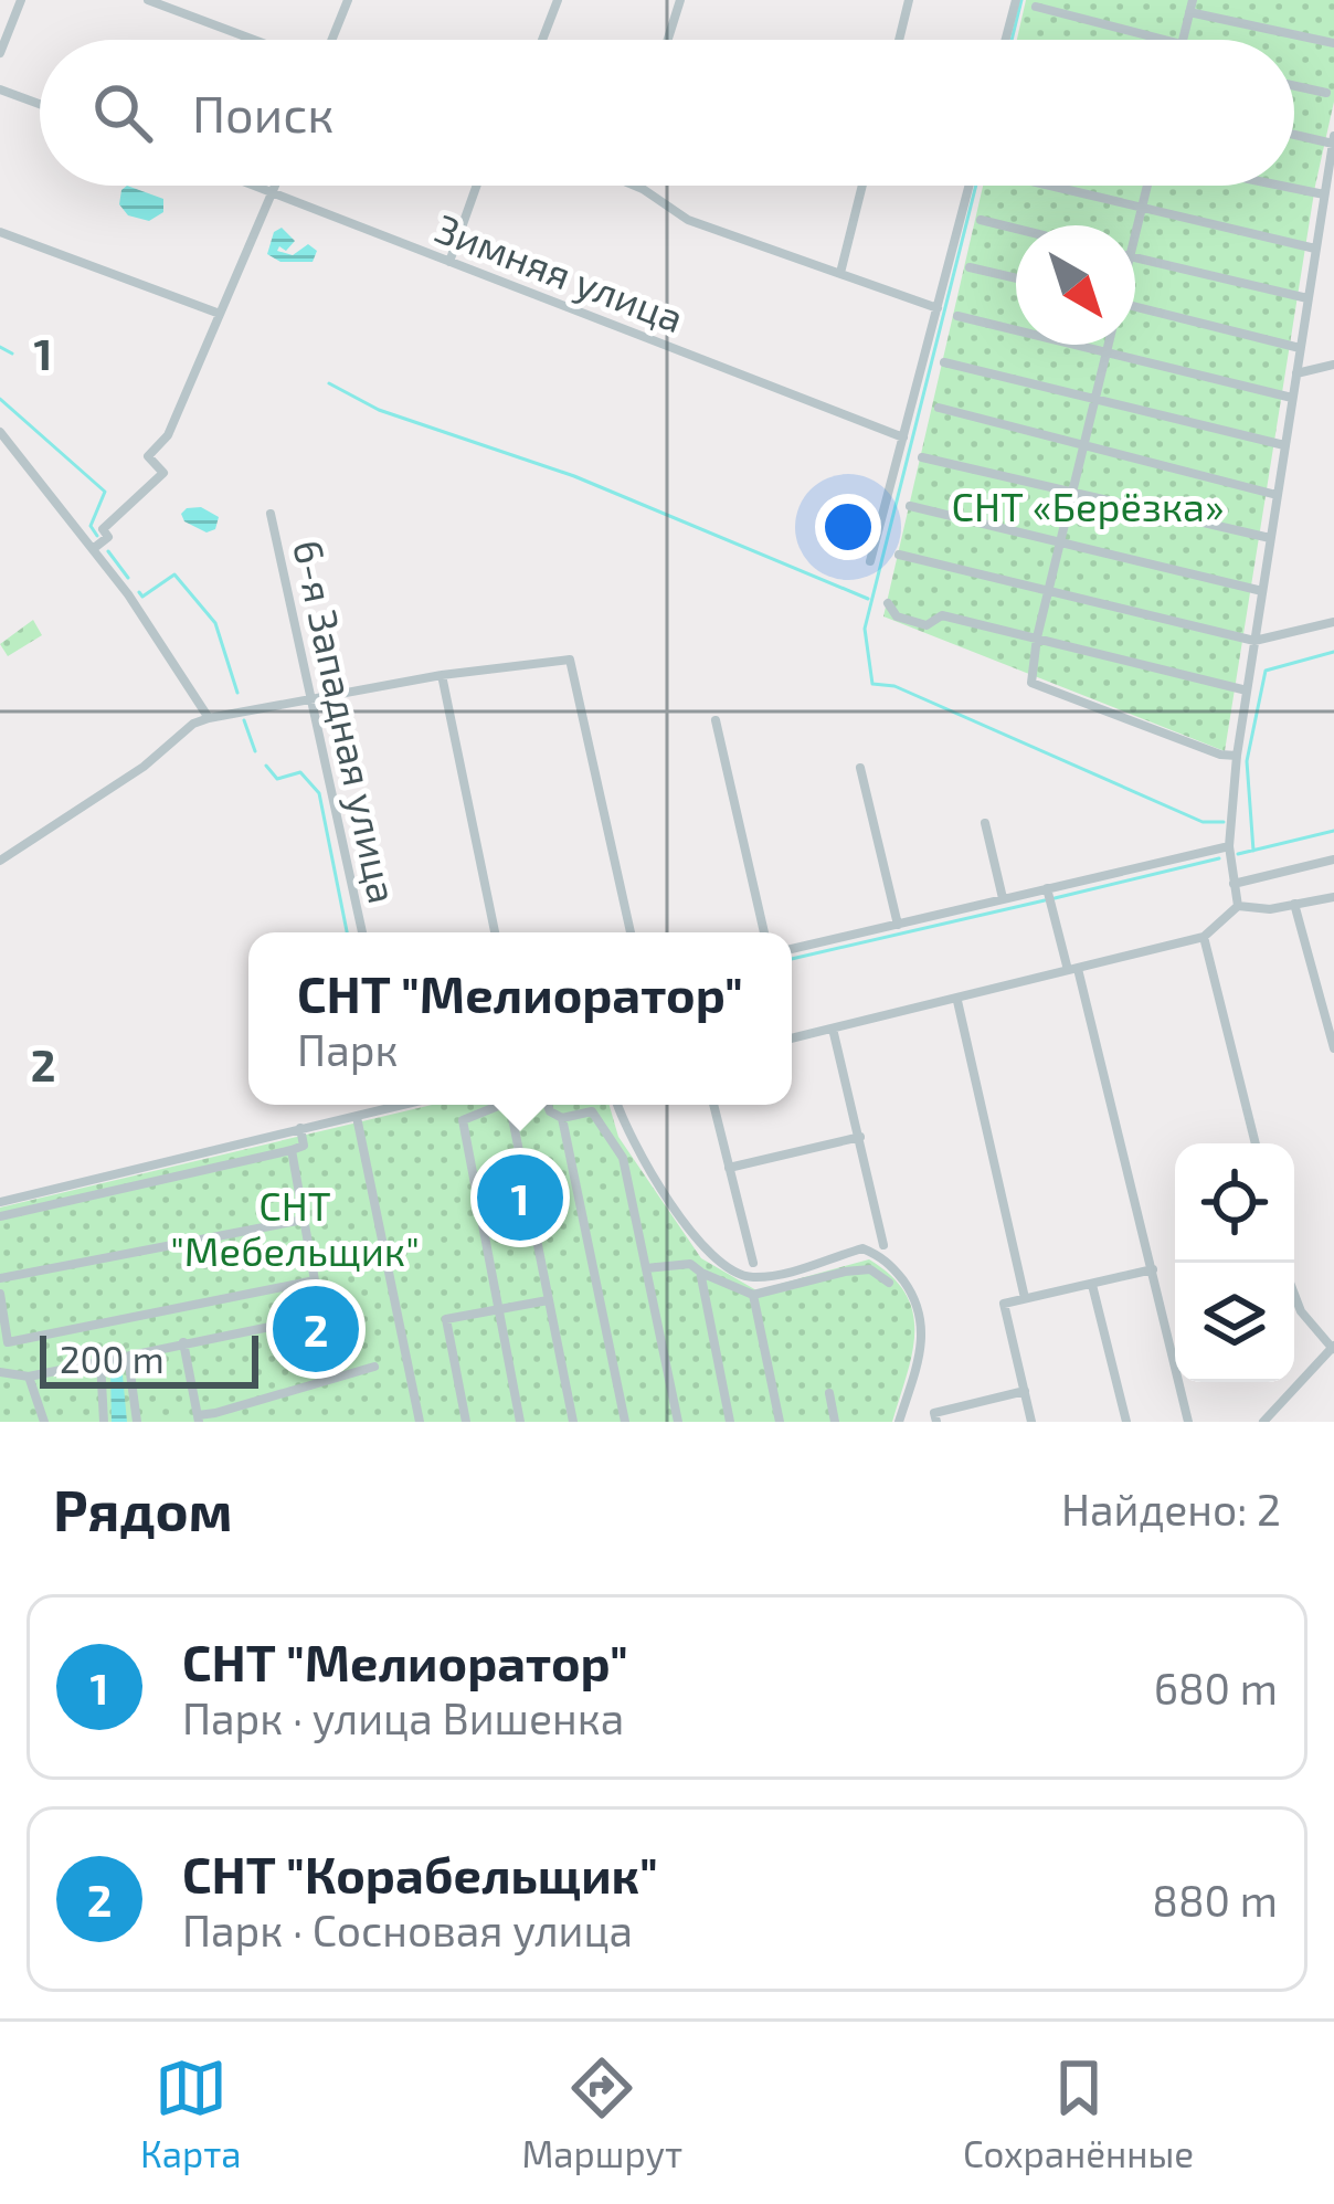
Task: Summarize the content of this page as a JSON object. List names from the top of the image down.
{
  "streets": {
    "street": ["Зимняя улица", "6-я Западная улица"]
  },
  "parks": ["СНТ «Берёзка»", "СНТ \"Мебельщик\""],
  "scale_bar": "200 m",
  "north": "bottom right",
  "page": {
    "search": "Поиск",
    "popup": ["СНТ \"Мелиоратор\"", "Парк"],
    "pins": ["1", "2"],
    "scale": "200 m",
    "heading": ["Рядом", "Найдено: 2"],
    "list": [
      {
        "mark": "1",
        "name": "СНТ \"Мелиоратор\"",
        "note": "Парк · улица Вишенка",
        "value": "680 m"
      },
      {
        "mark": "2",
        "name": "СНТ \"Корабельщик\"",
        "note": "Парк · Сосновая улица",
        "value": "880 m"
      }
    ],
    "nav": ["Карта", "Маршрут", "Сохранённые"]
  },
  "grid": {
    "rows": ["1", "2"]
  }
}
